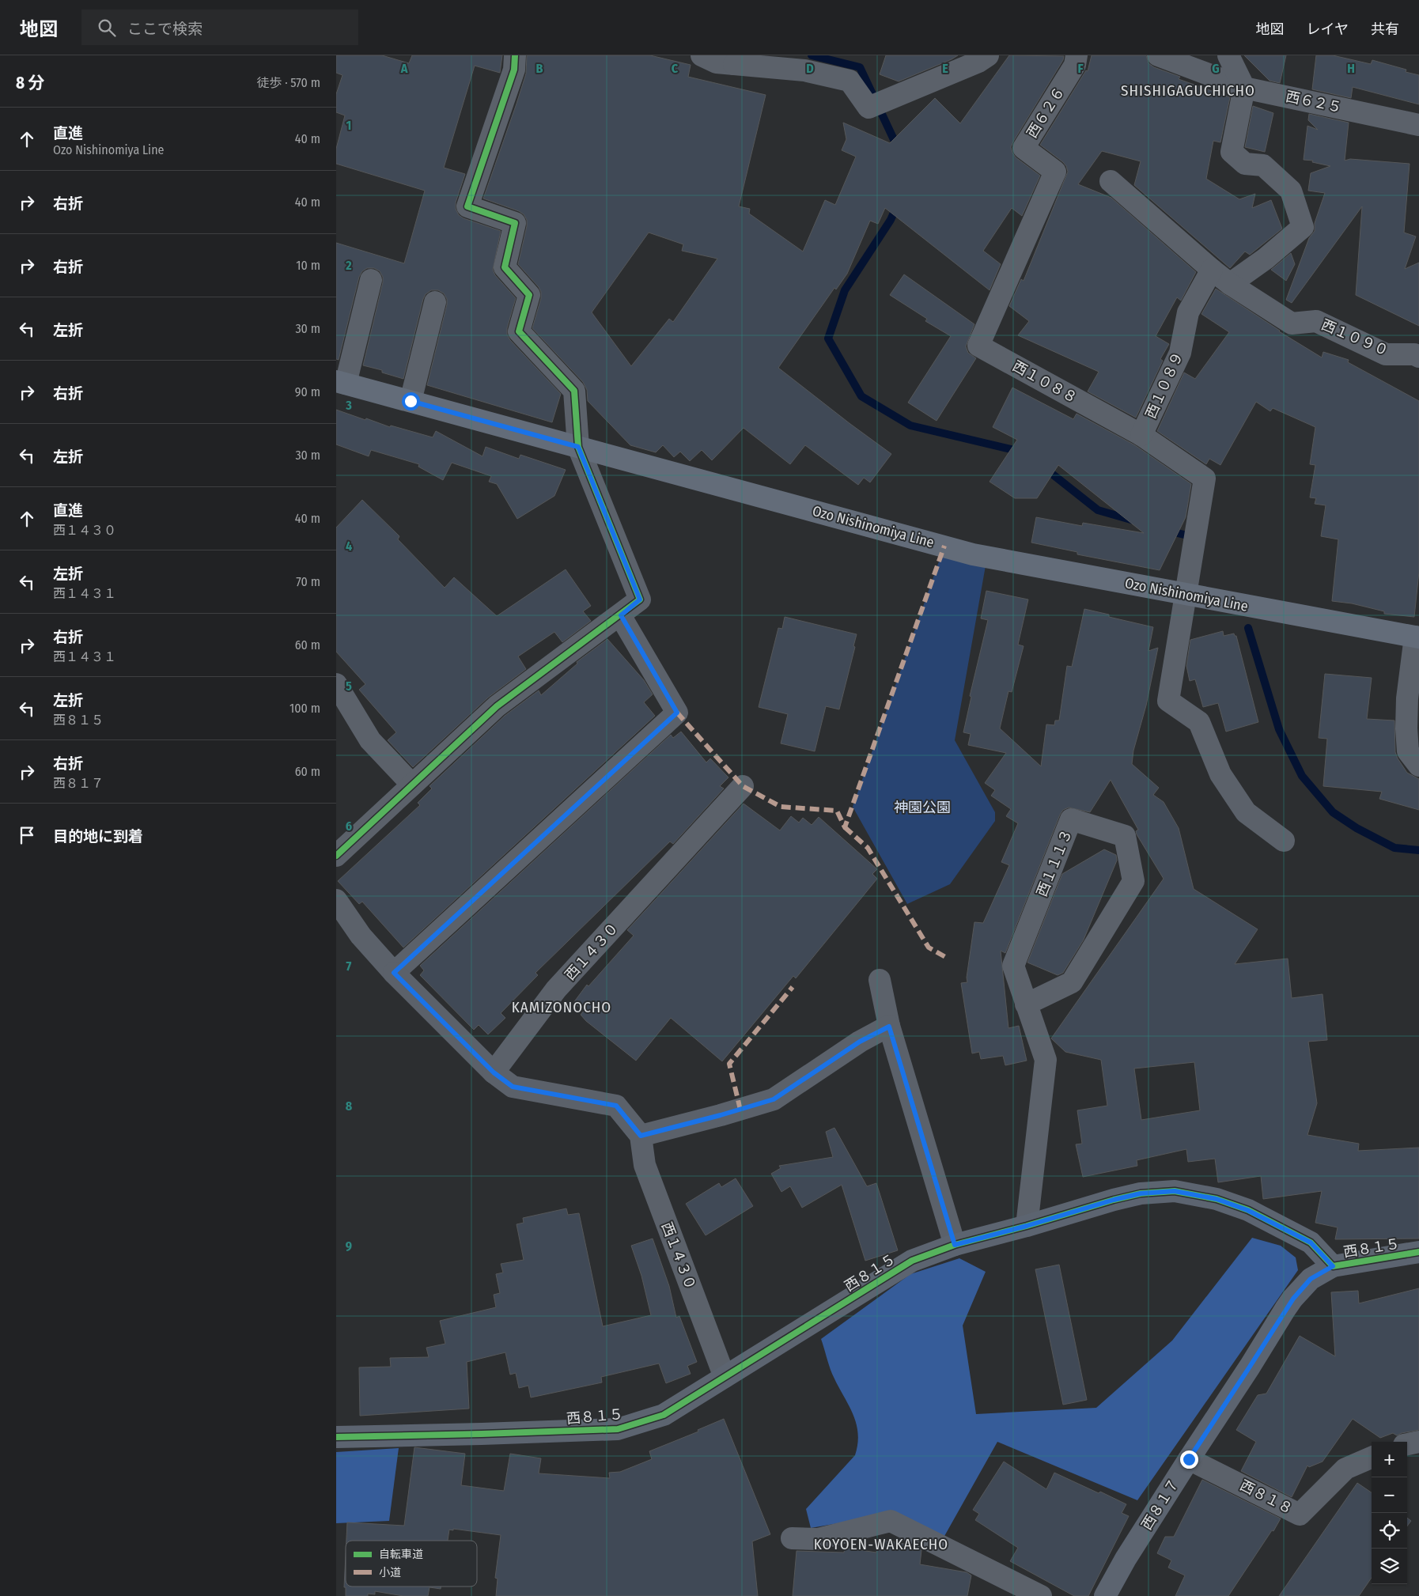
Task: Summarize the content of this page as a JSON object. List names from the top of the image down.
{
  "streets": {
    "main road": ["Ozo Nishinomiya Line"],
    "street": [
      "西６２５",
      "西６２６",
      "西１０９０",
      "西１０８８",
      "西１０８９",
      "西１１１３",
      "西１４３０",
      "西８１５",
      "西８１８",
      "西８１７"
    ]
  },
  "crossings": [
    ["西６２６", "西１０８８"],
    ["西１０９０", "西１０８９"],
    ["西１０８８", "西１０８９"],
    ["西１０８８", "Ozo Nishinomiya Line"],
    ["西１１１３", "西８１５"],
    ["西１４３０", "西８１５"],
    ["西８１５", "西８１７"],
    ["西８１８", "西８１７"]
  ],
  "districts": ["SHISHIGAGUCHICHO", "KAMIZONOCHO", "KOYOEN-WAKAECHO"],
  "parks": ["神園公園"],
  "legend": ["自転車道", "小道"],
  "page": {
    "header": "地図",
    "search": "ここで検索",
    "nav": ["地図", "レイヤ", "共有"],
    "heading": ["8 分", "徒歩 · 570 m"],
    "list": [
      ["直進", "Ozo Nishinomiya Line", "40 m"],
      ["右折", "40 m"],
      ["右折", "10 m"],
      ["左折", "30 m"],
      ["右折", "90 m"],
      ["左折", "30 m"],
      ["直進", "西１４３０", "40 m"],
      ["左折", "西１４３１", "70 m"],
      ["右折", "西１４３１", "60 m"],
      ["左折", "西８１５", "100 m"],
      ["右折", "西８１７", "60 m"],
      "目的地に到着"
    ],
    "map_buttons": ["+", "−"]
  },
  "grid": {
    "columns": [
      "A",
      "B",
      "C",
      "D",
      "E",
      "F",
      "G",
      "H"
    ],
    "rows": [
      "1",
      "2",
      "3",
      "4",
      "5",
      "6",
      "7",
      "8",
      "9"
    ]
  }
}
